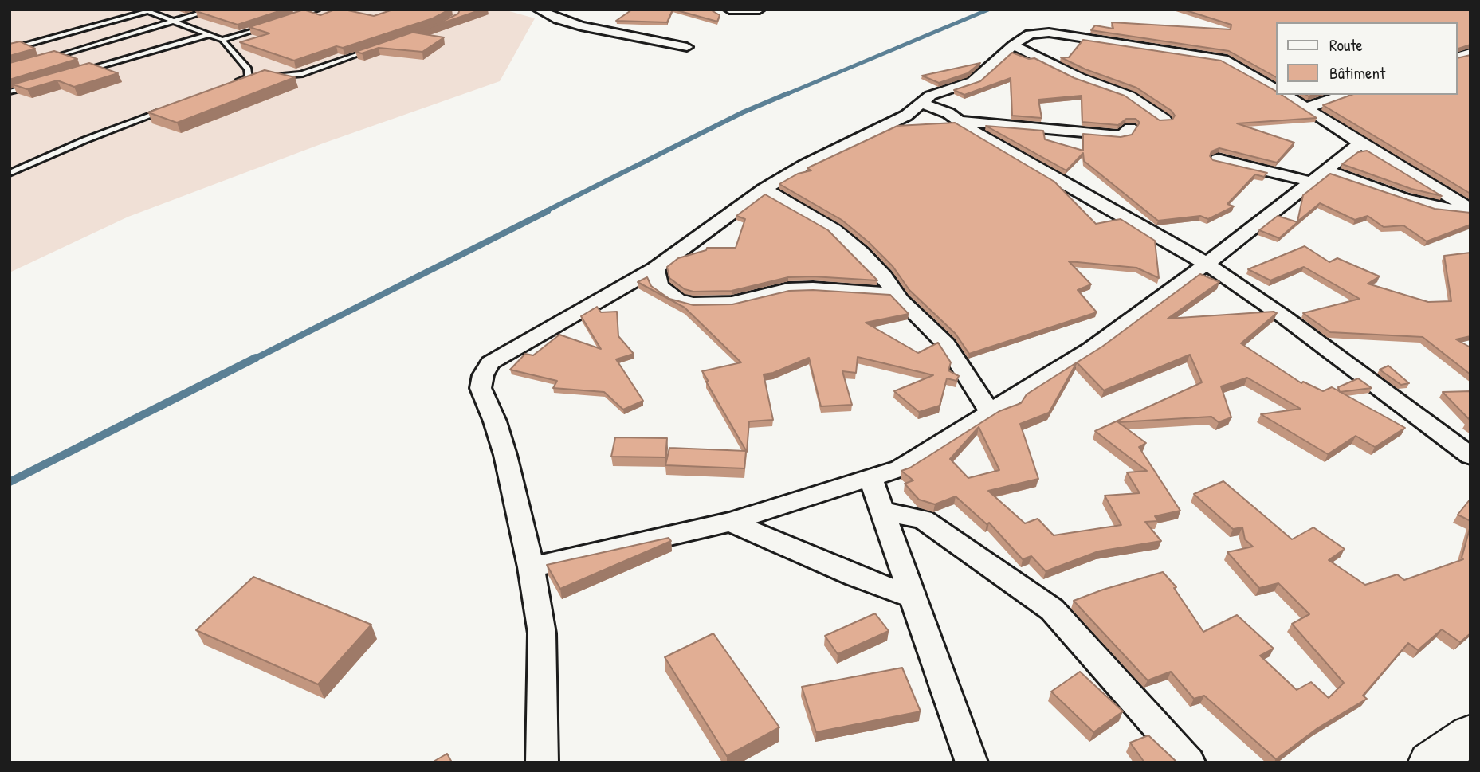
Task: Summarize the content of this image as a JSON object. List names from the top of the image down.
{
  "legend": ["Route", "Bâtiment"]
}
